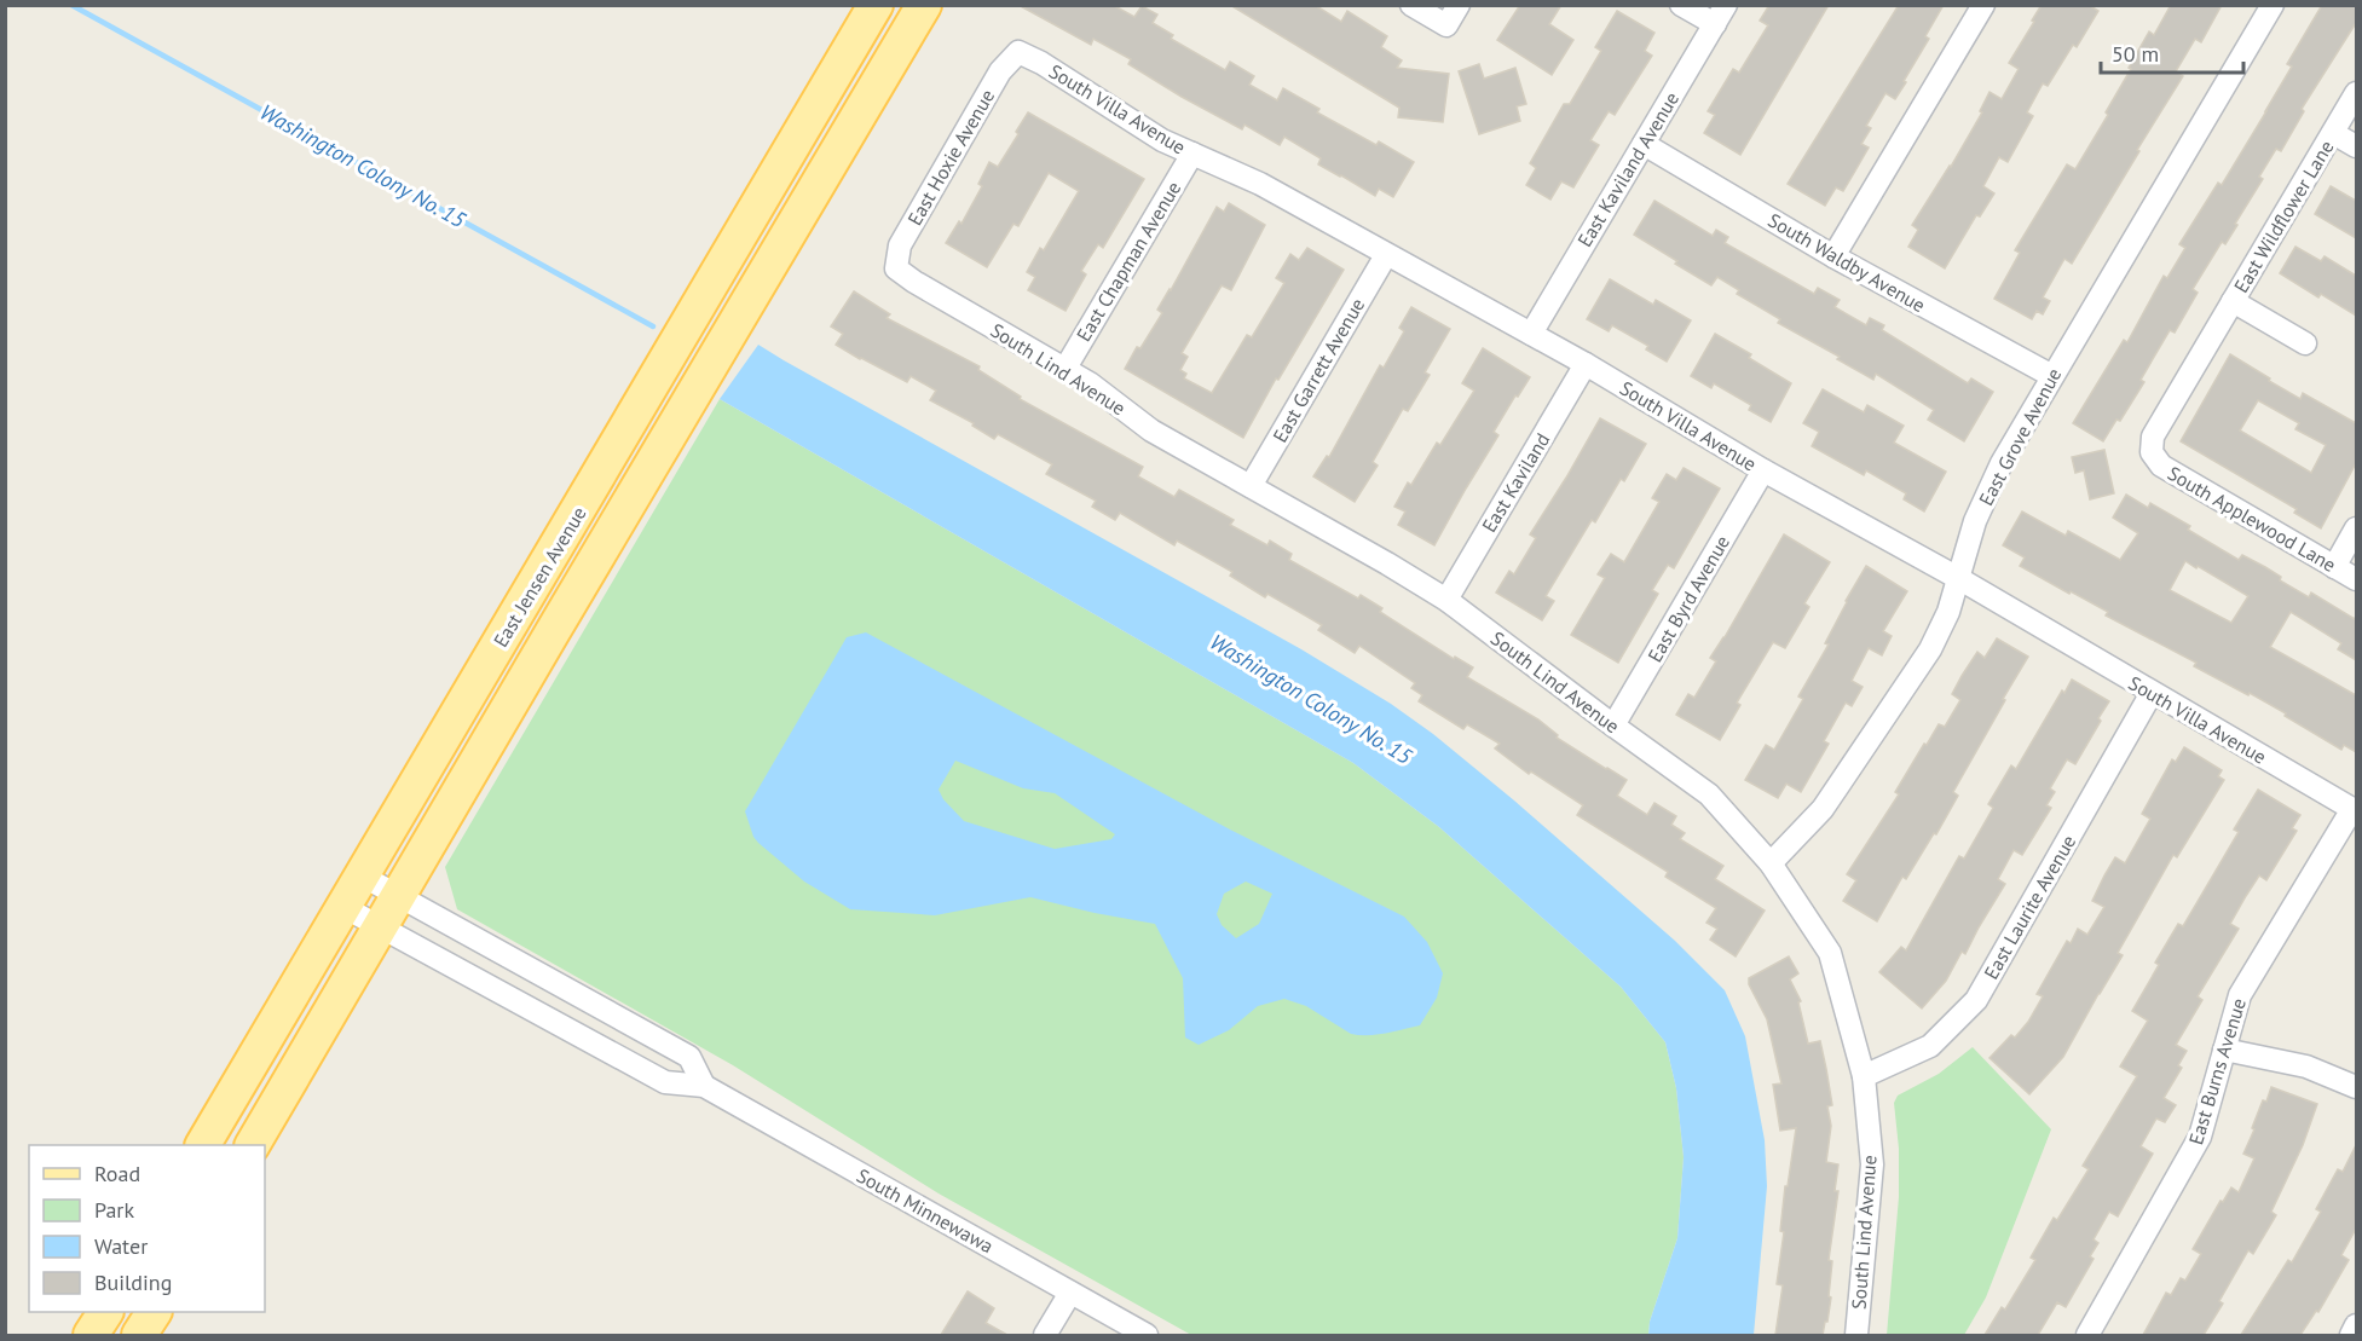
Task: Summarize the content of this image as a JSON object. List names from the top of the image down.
{
  "streets": {
    "main road": ["East Jensen Avenue"],
    "street": [
      "South Villa Avenue",
      "East Hoxie Avenue",
      "East Kaviland Avenue",
      "East Wildflower Lane",
      "East Chapman Avenue",
      "South Waldby Avenue",
      "South Lind Avenue",
      "East Garrett Avenue",
      "East Grove Avenue",
      "East Kaviland",
      "South Applewood Lane",
      "East Byrd Avenue",
      "East Laurite Avenue",
      "East Burns Avenue",
      "South Minnewawa"
    ]
  },
  "crossings": [
    ["South Villa Avenue", "East Hoxie Avenue"],
    ["South Villa Avenue", "East Kaviland Avenue"],
    ["South Villa Avenue", "East Chapman Avenue"],
    ["South Villa Avenue", "East Garrett Avenue"],
    ["South Villa Avenue", "East Grove Avenue"],
    ["South Villa Avenue", "East Kaviland"],
    ["South Villa Avenue", "East Byrd Avenue"],
    ["South Villa Avenue", "East Laurite Avenue"],
    ["South Villa Avenue", "East Burns Avenue"],
    ["East Hoxie Avenue", "South Lind Avenue"],
    ["East Kaviland Avenue", "South Waldby Avenue"],
    ["East Wildflower Lane", "South Applewood Lane"],
    ["East Chapman Avenue", "South Lind Avenue"],
    ["South Waldby Avenue", "East Grove Avenue"],
    ["South Lind Avenue", "East Garrett Avenue"],
    ["South Lind Avenue", "East Grove Avenue"],
    ["South Lind Avenue", "East Kaviland"],
    ["South Lind Avenue", "East Byrd Avenue"],
    ["South Lind Avenue", "East Laurite Avenue"],
    ["East Jensen Avenue", "South Minnewawa"]
  ],
  "water": ["Washington Colony No. 15"],
  "legend": [
    "Road",
    "Park",
    "Water",
    "Building"
  ],
  "scale_bar": "50 m"
}
